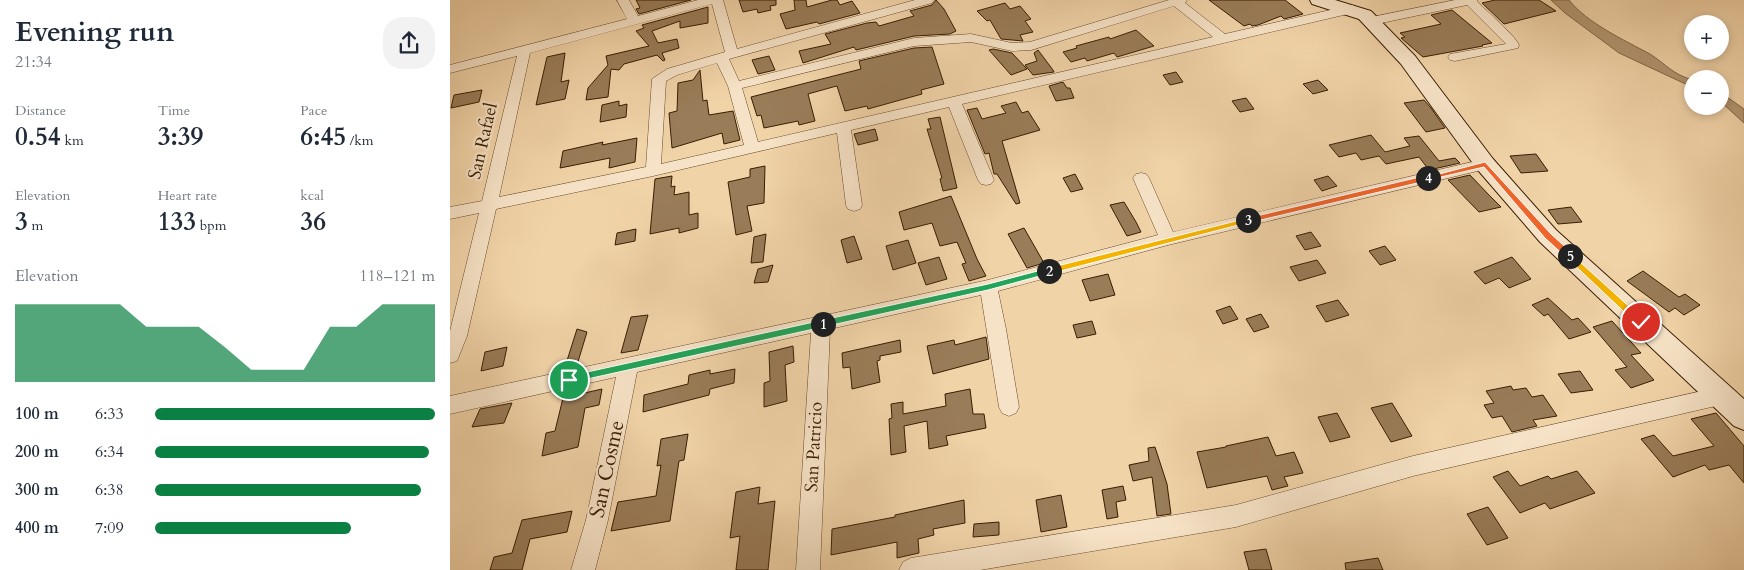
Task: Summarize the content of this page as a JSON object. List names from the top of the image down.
{
  "streets": {
    "street": ["San Rafael", "San Patricio", "San Cosme"]
  },
  "page": {
    "heading": ["Evening run", "21:34"],
    "map_buttons": ["+", "−"],
    "stats": [
      ["Distance", "0.54 km"],
      ["Time", "3:39"],
      ["Pace", "6:45 /km"],
      ["Elevation", "3 m"],
      ["Heart rate", "133 bpm"],
      ["kcal", "36"]
    ],
    "pins": [
      "4",
      "3",
      "5",
      "2",
      "1"
    ],
    "chart": ["Elevation", "118–121 m"],
    "list": [
      {
        "name": "100 m",
        "note": "6:33"
      },
      {
        "name": "200 m",
        "note": "6:34"
      },
      {
        "name": "300 m",
        "note": "6:38"
      },
      {
        "name": "400 m",
        "note": "7:09"
      }
    ]
  }
}
